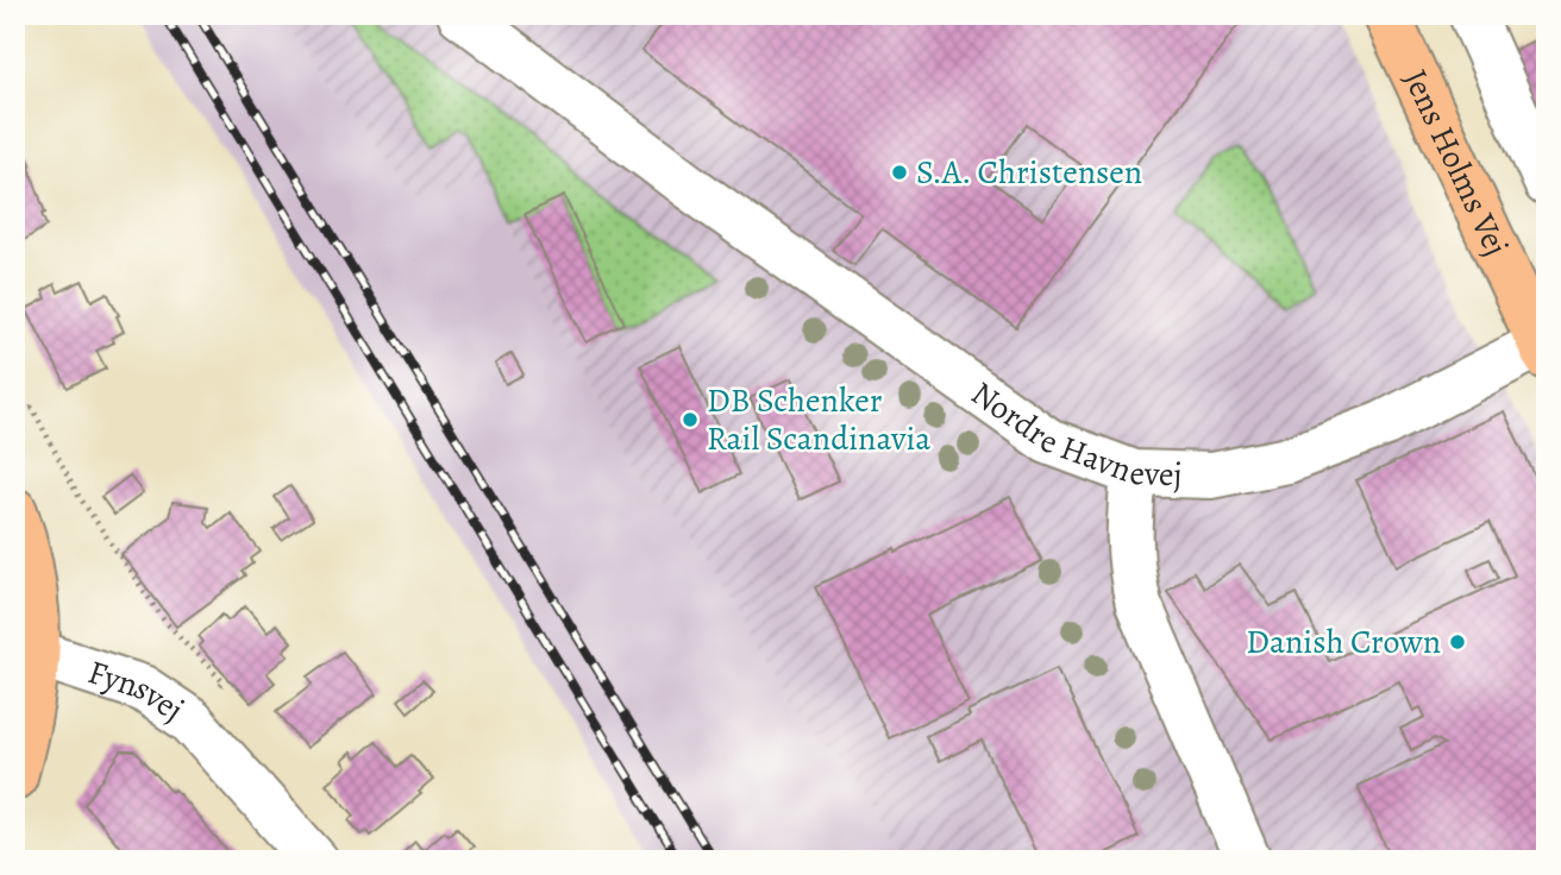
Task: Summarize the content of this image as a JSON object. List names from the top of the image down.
{
  "streets": {
    "main road": ["Jens Holms Vej"],
    "street": ["Nordre Havnevej", "Fynsvej"]
  },
  "crossings": [
    ["Jens Holms Vej", "Nordre Havnevej"]
  ],
  "places": ["S.A. Christensen", "DB Schenker Rail Scandinavia", "Danish Crown"]
}
